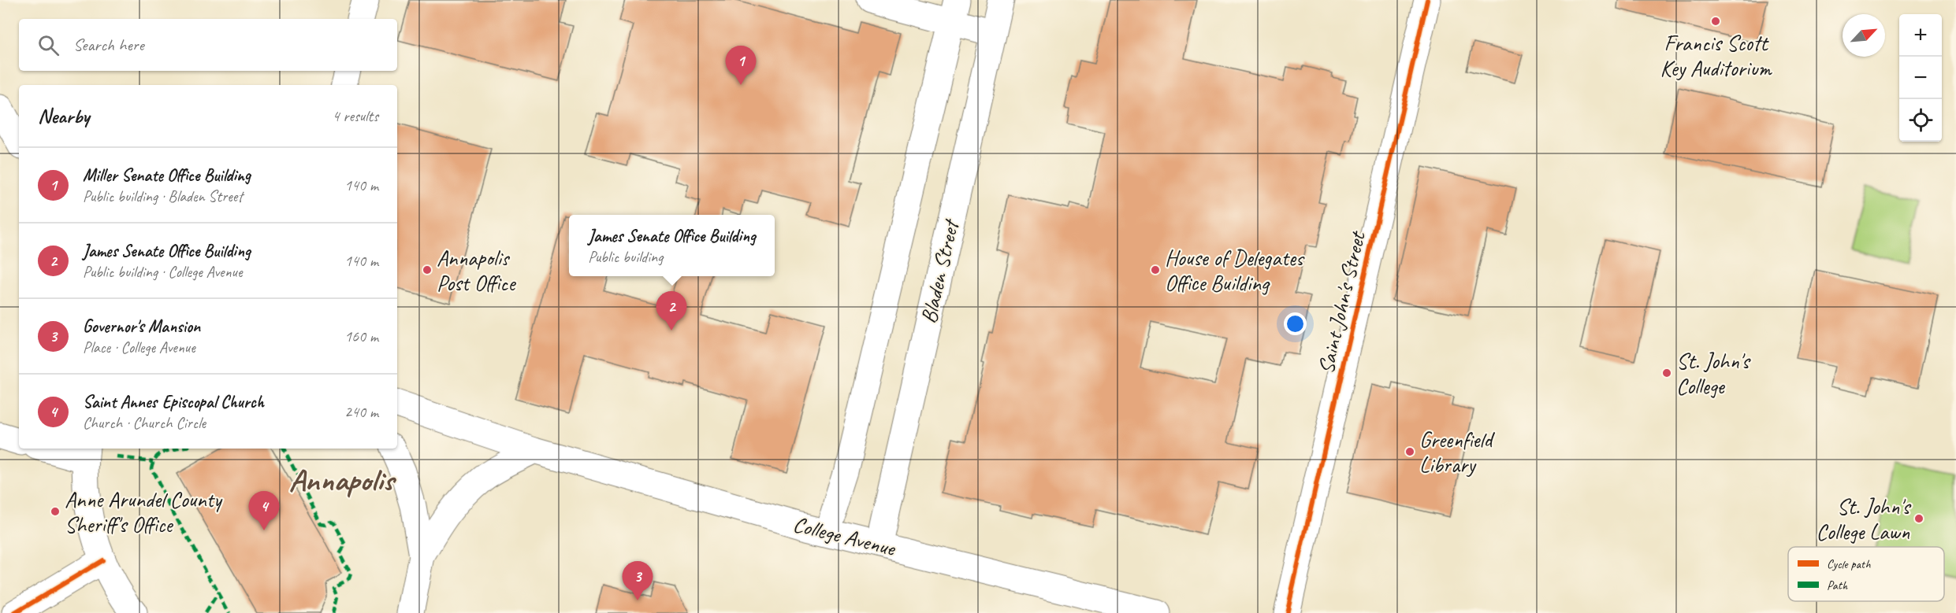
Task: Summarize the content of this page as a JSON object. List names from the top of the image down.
{
  "streets": {
    "main road": ["Bladen Street", "Saint John's Street", "College Avenue"]
  },
  "crossings": [
    ["Bladen Street", "College Avenue"]
  ],
  "districts": ["Annapolis"],
  "places": [
    "Francis Scott Key Auditorium",
    "Annapolis Post Office",
    "House of Delegates Office Building",
    "St. John's College",
    "Greenfield Library",
    "Anne Arundel County Sheriff's Office",
    "St. John's College Lawn"
  ],
  "legend": ["Cycle path", "Path"],
  "north": "top right",
  "page": {
    "map_buttons": ["+", "−"],
    "search": "Search here",
    "pins": [
      "1",
      "2",
      "4",
      "3"
    ],
    "heading": ["Nearby", "4 results"],
    "list": [
      {
        "mark": "1",
        "name": "Miller Senate Office Building",
        "note": "Public building · Bladen Street",
        "value": "140 m"
      },
      {
        "mark": "2",
        "name": "James Senate Office Building",
        "note": "Public building · College Avenue",
        "value": "140 m"
      },
      {
        "mark": "3",
        "name": "Governor's Mansion",
        "note": "Place · College Avenue",
        "value": "160 m"
      },
      {
        "mark": "4",
        "name": "Saint Annes Episcopal Church",
        "note": "Church · Church Circle",
        "value": "240 m"
      }
    ],
    "popup": ["James Senate Office Building", "Public building"]
  }
}
